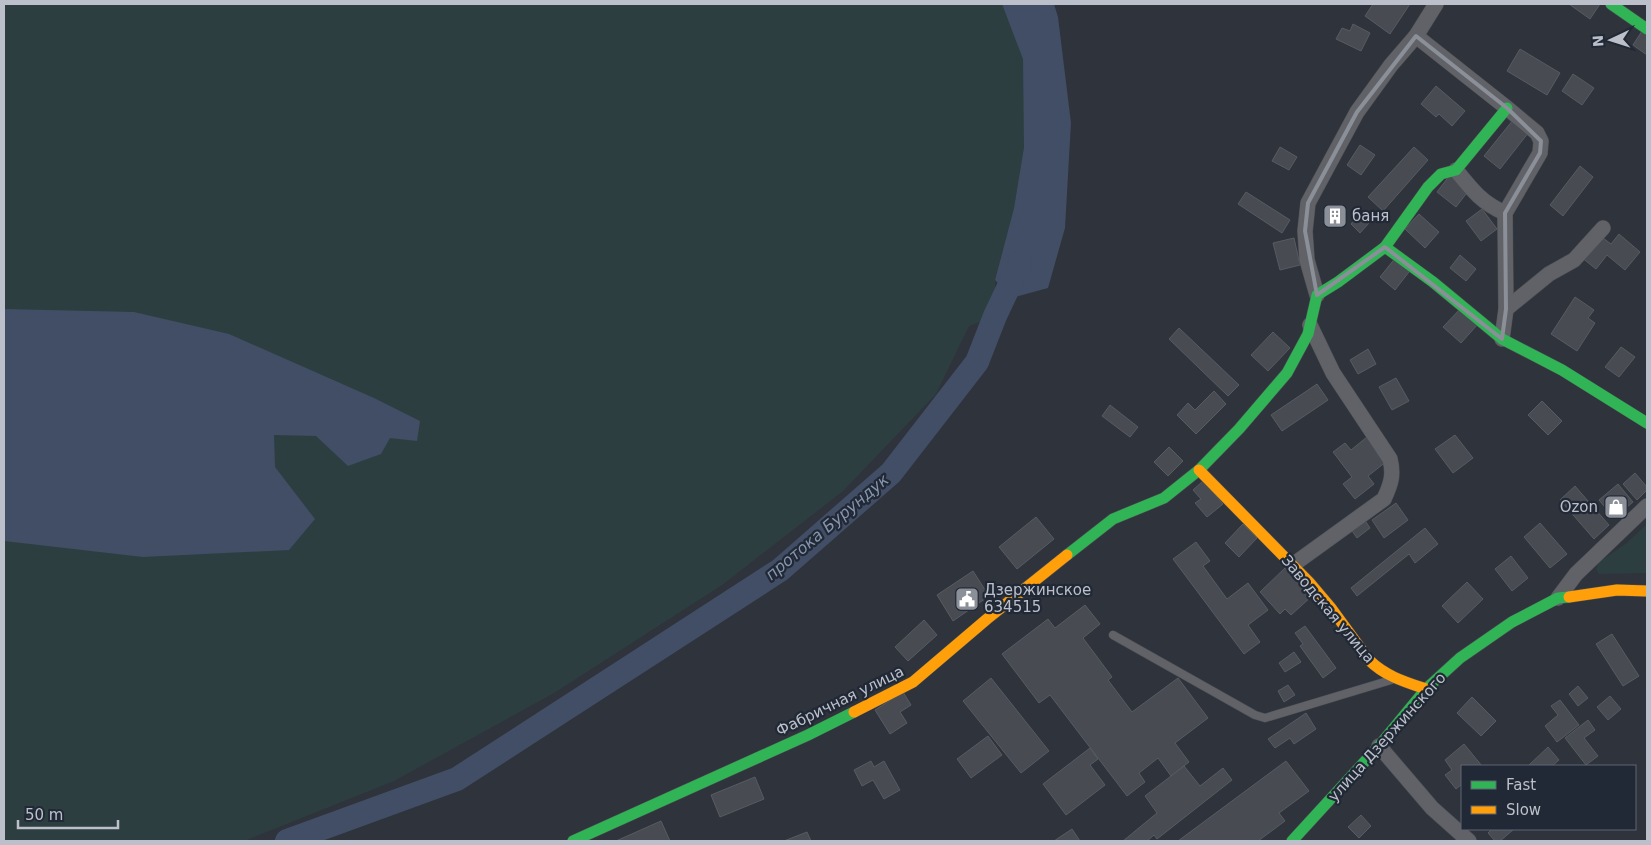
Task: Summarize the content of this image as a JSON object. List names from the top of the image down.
{
  "streets": {
    "street": ["Заводская улица", "Фабричная улица", "улица Дзержинского"]
  },
  "crossings": [
    ["Заводская улица", "Фабричная улица"],
    ["Заводская улица", "улица Дзержинского"]
  ],
  "water": ["протока Бурундук"],
  "places": {
    "building": ["баня"],
    "shop": ["Ozon"],
    "public building": ["Дзержинское 634515"]
  },
  "legend": ["Fast", "Slow"],
  "scale_bar": "50 m",
  "north": "left"
}
